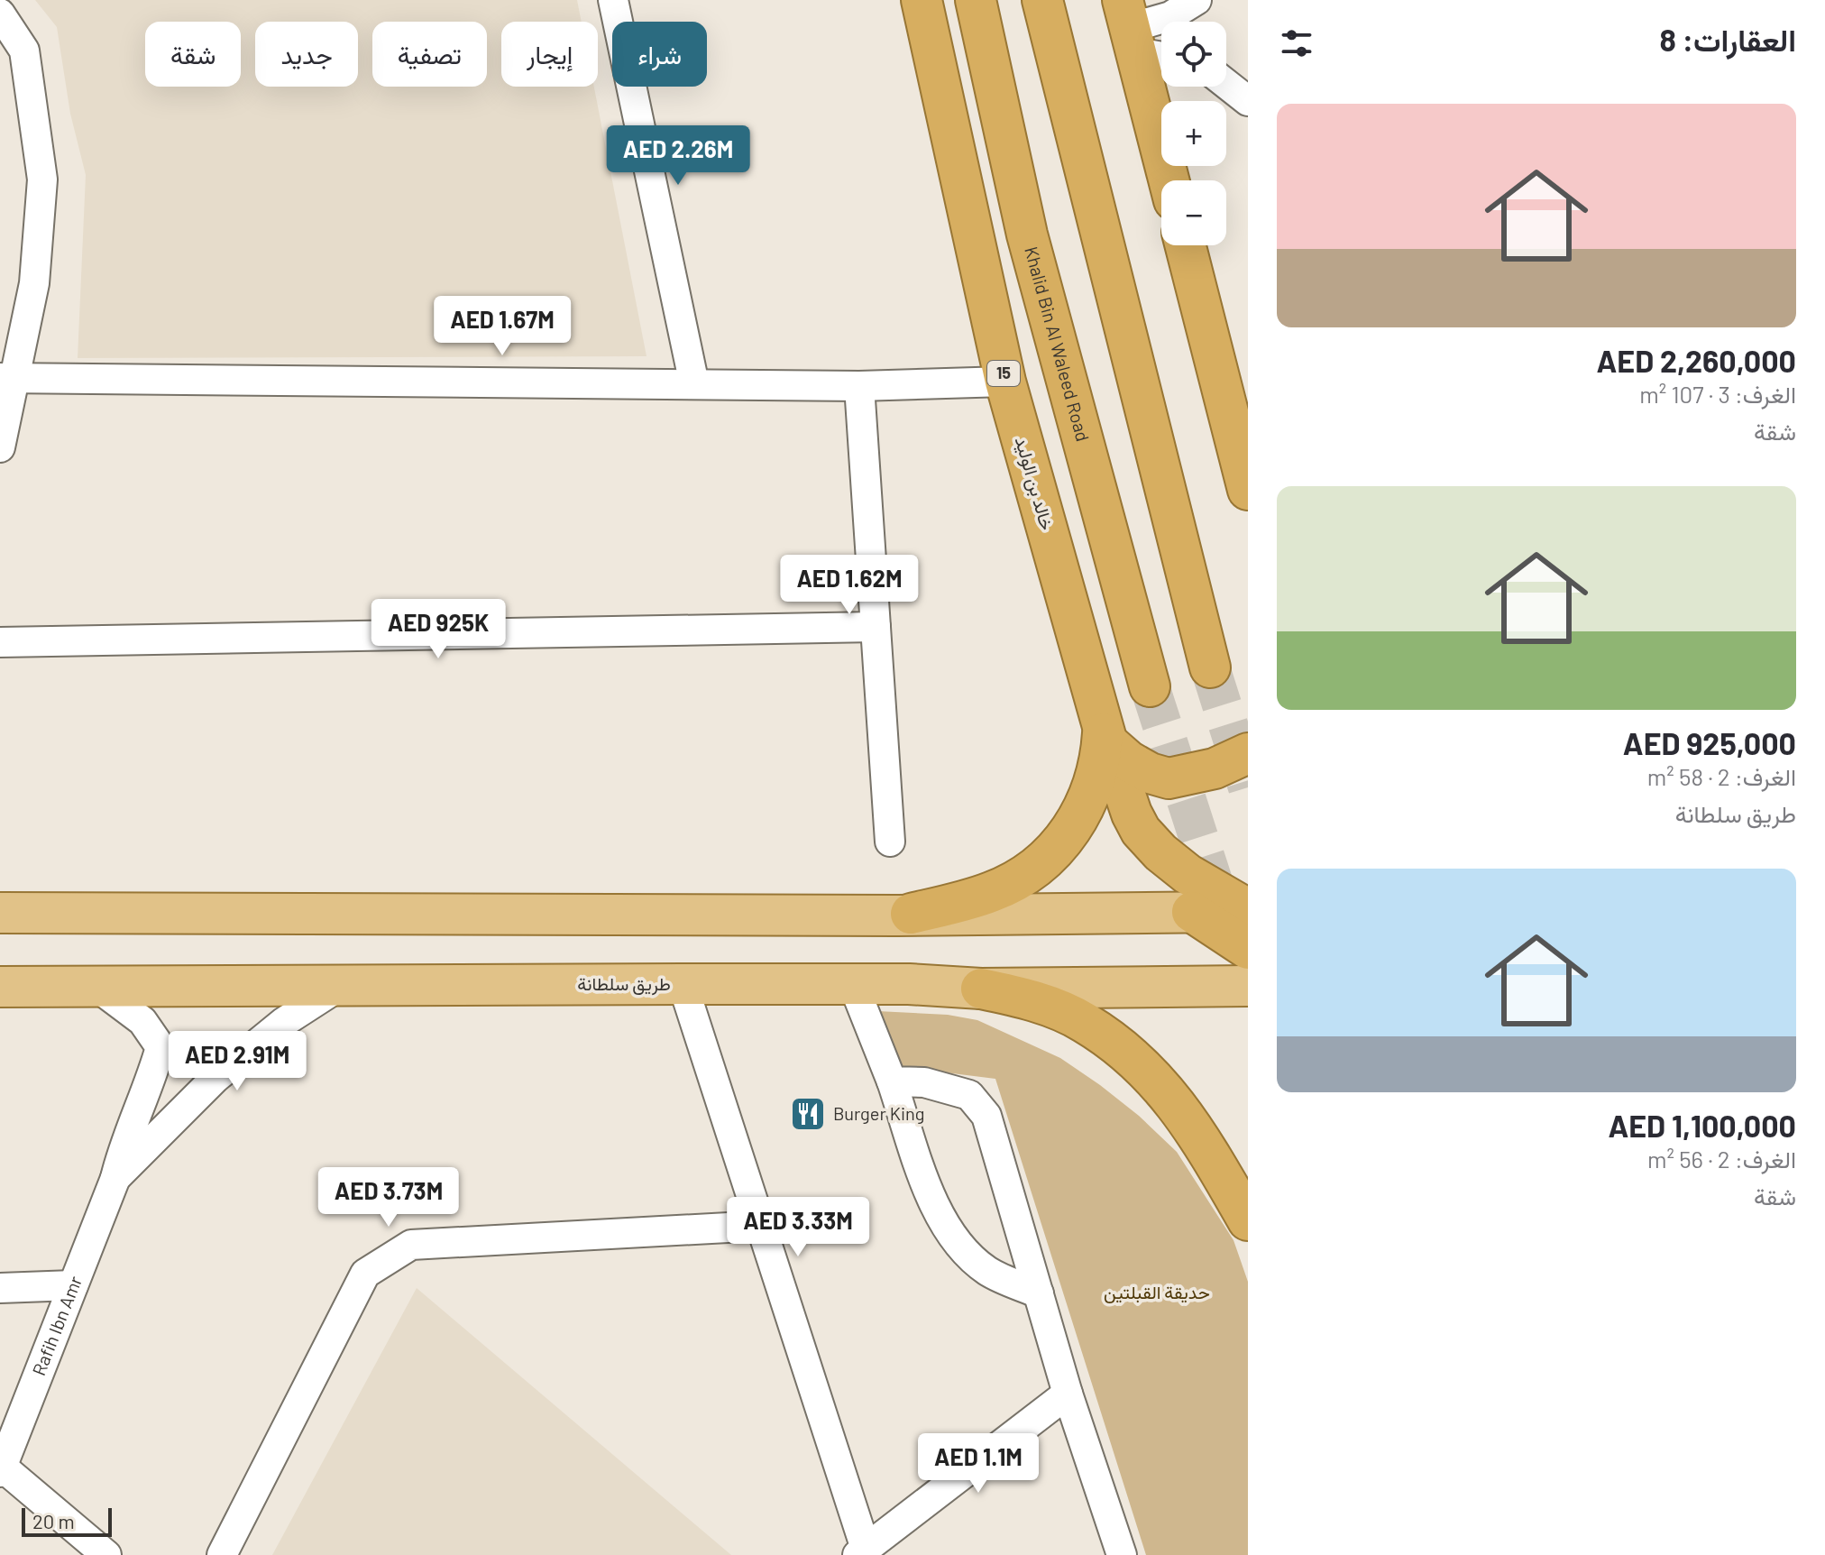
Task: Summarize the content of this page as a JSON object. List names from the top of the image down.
{
  "streets": {
    "highway": ["Khalid Bin Al Waleed Road", "15", "خالد بن الوليد"],
    "main road": ["طريق سلطانة"],
    "street": ["Rafih Ibn Amr"]
  },
  "crossings": [
    ["طريق سلطانة", "Rafih Ibn Amr"]
  ],
  "parks": ["حدیقة القبلتین"],
  "places": {
    "restaurant": ["Burger King"]
  },
  "scale_bar": "20 m",
  "page": {
    "heading": "العقارات: 8",
    "map_buttons": ["+", "−"],
    "chip": [
      "شراء",
      "إيجار",
      "تصفية",
      "جديد",
      "شقة"
    ],
    "list": [
      {
        "name": "AED 2,260,000",
        "note": "الغرف: 3 · 107 m² · شقة"
      },
      {
        "name": "AED 925,000",
        "note": "الغرف: 2 · 58 m² · طريق سلطانة"
      },
      {
        "name": "AED 1,100,000",
        "note": "الغرف: 2 · 56 m² · شقة"
      }
    ],
    "price": [
      "AED 2.26M",
      "AED 1.67M",
      "AED 1.62M",
      "AED 925K",
      "AED 2.91M",
      "AED 3.73M",
      "AED 3.33M",
      "AED 1.1M"
    ],
    "scale": "20 m"
  }
}
